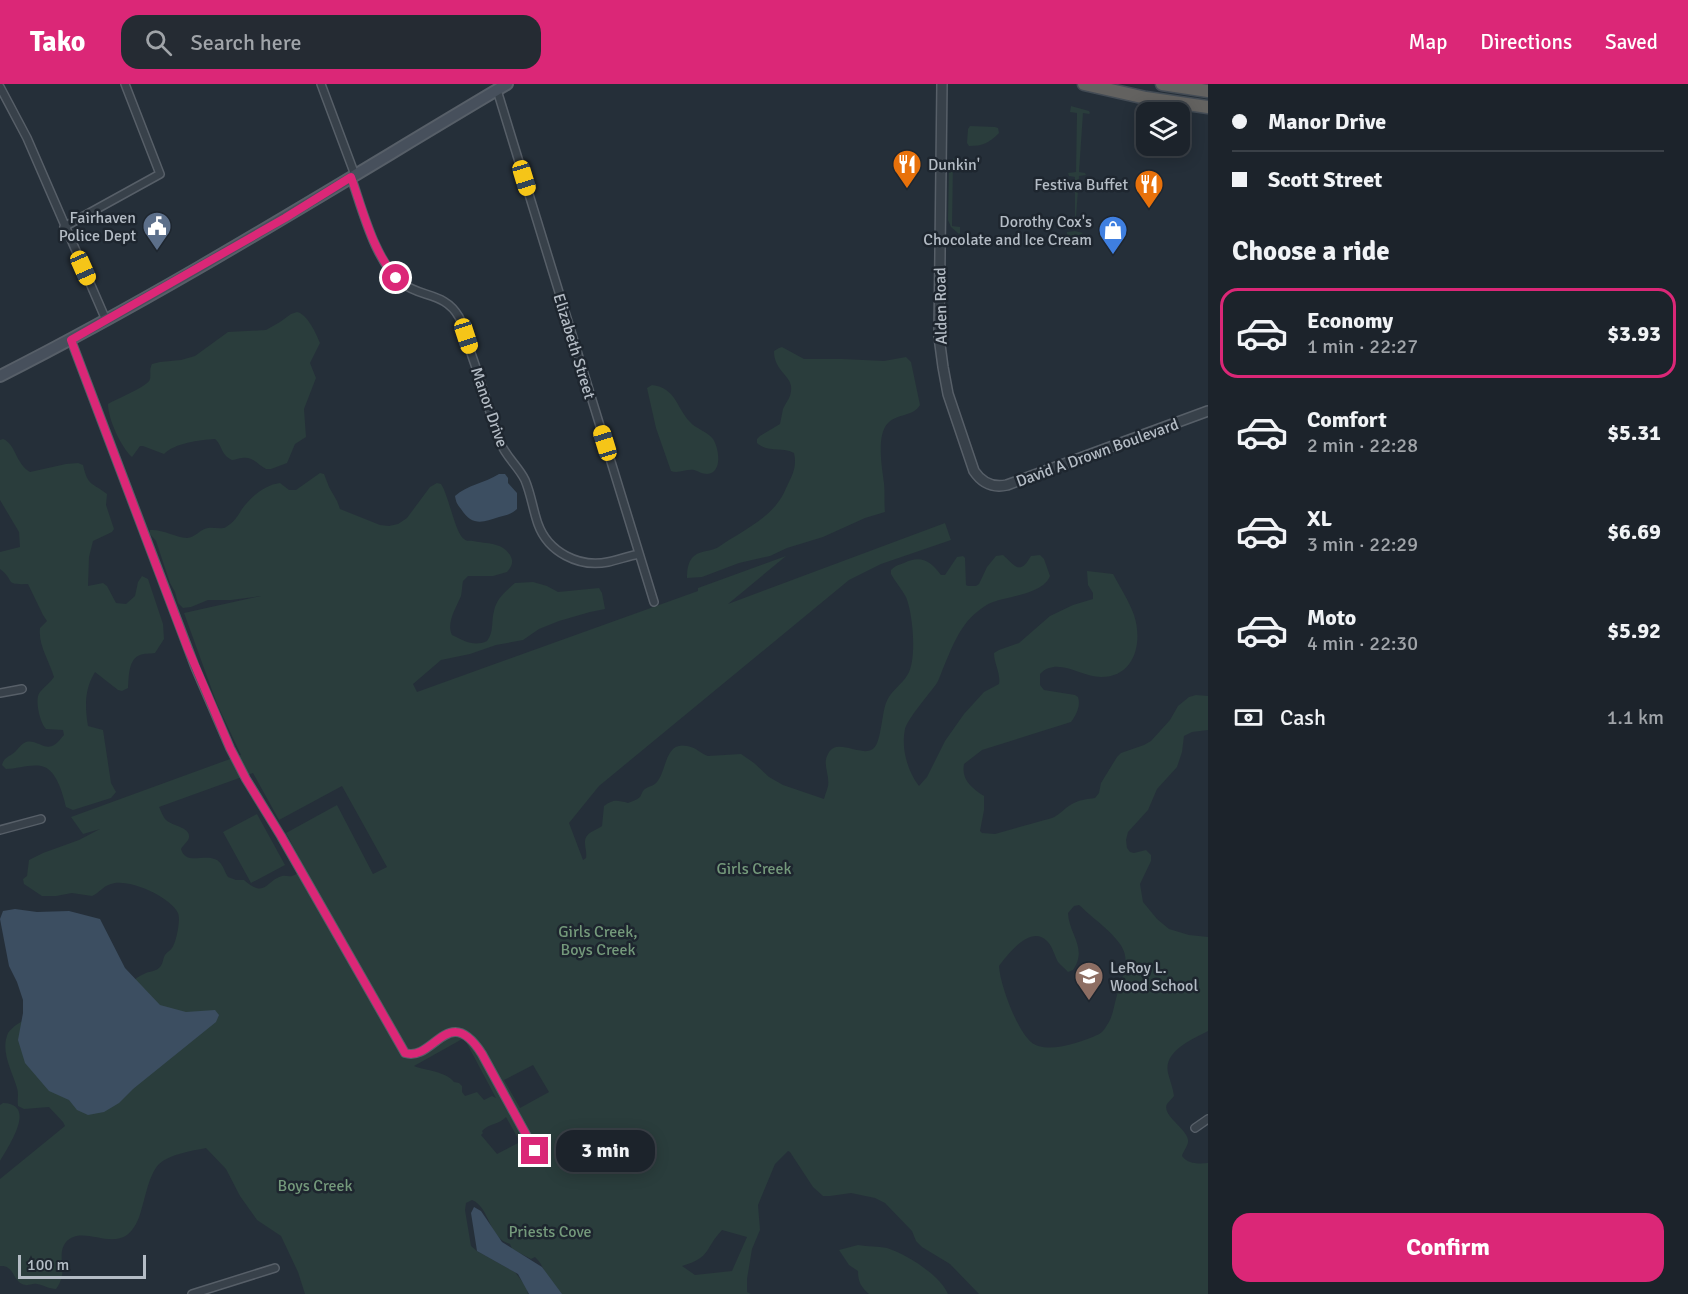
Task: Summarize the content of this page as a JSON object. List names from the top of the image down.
{
  "streets": {
    "street": [
      "Alden Road",
      "Elizabeth Street",
      "Manor Drive",
      "David A Drown Boulevard"
    ]
  },
  "crossings": [
    ["Alden Road", "David A Drown Boulevard"],
    ["Elizabeth Street", "Manor Drive"]
  ],
  "parks": [
    "Girls Creek",
    "Girls Creek, Boys Creek",
    "Boys Creek",
    "Priests Cove"
  ],
  "places": {
    "restaurant": ["Dunkin'", "Festiva Buffet"],
    "public building": ["Fairhaven Police Dept"],
    "shop": ["Dorothy Cox's Chocolate and Ice Cream"],
    "school or university": ["LeRoy L. Wood School"]
  },
  "scale_bar": "100 m",
  "page": {
    "header": "Tako",
    "search": "Search here",
    "nav": ["Map", "Directions", "Saved"],
    "banner": ["Manor Drive", "Scott Street"],
    "heading": "Choose a ride",
    "list": [
      {
        "name": "Economy",
        "note": "1 min · 22:27",
        "value": "$3.93"
      },
      {
        "name": "Comfort",
        "note": "2 min · 22:28",
        "value": "$5.31"
      },
      {
        "name": "XL",
        "note": "3 min · 22:29",
        "value": "$6.69"
      },
      {
        "name": "Moto",
        "note": "4 min · 22:30",
        "value": "$5.92"
      }
    ],
    "pay": ["Cash", "1.1 km"],
    "bubble": "3 min",
    "buttons": "Confirm",
    "scale": "100 m"
  }
}
